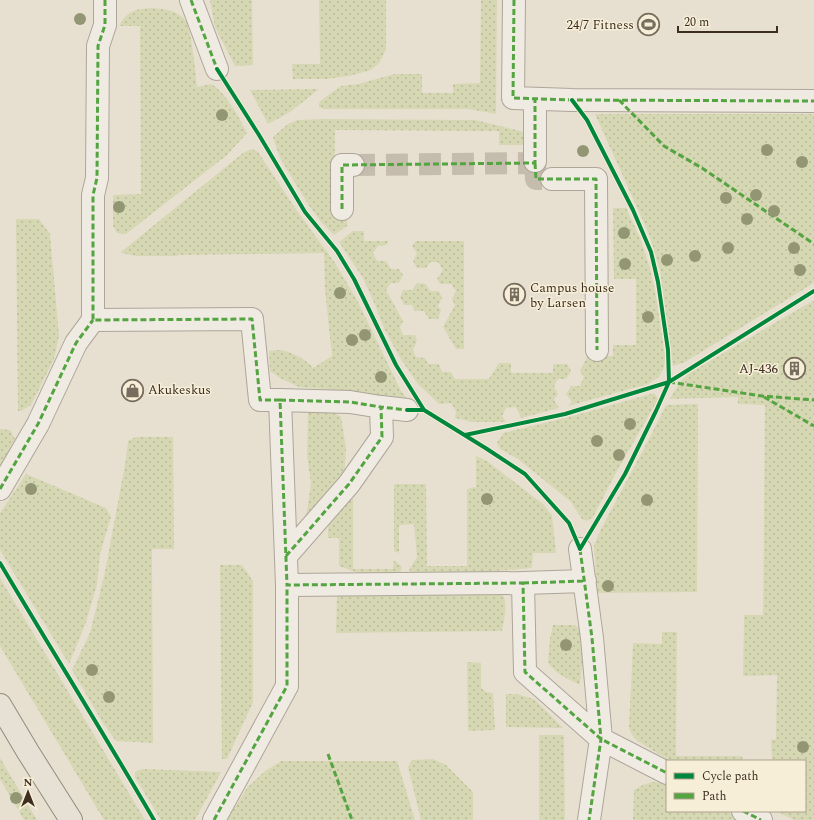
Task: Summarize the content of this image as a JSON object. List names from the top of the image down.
{
  "places": {
    "sports": ["24/7 Fitness"],
    "building": ["Campus house by Larsen", "AJ-436"],
    "shop": ["Akukeskus"]
  },
  "legend": ["Cycle path", "Path"],
  "scale_bar": "20 m",
  "north": "top"
}
